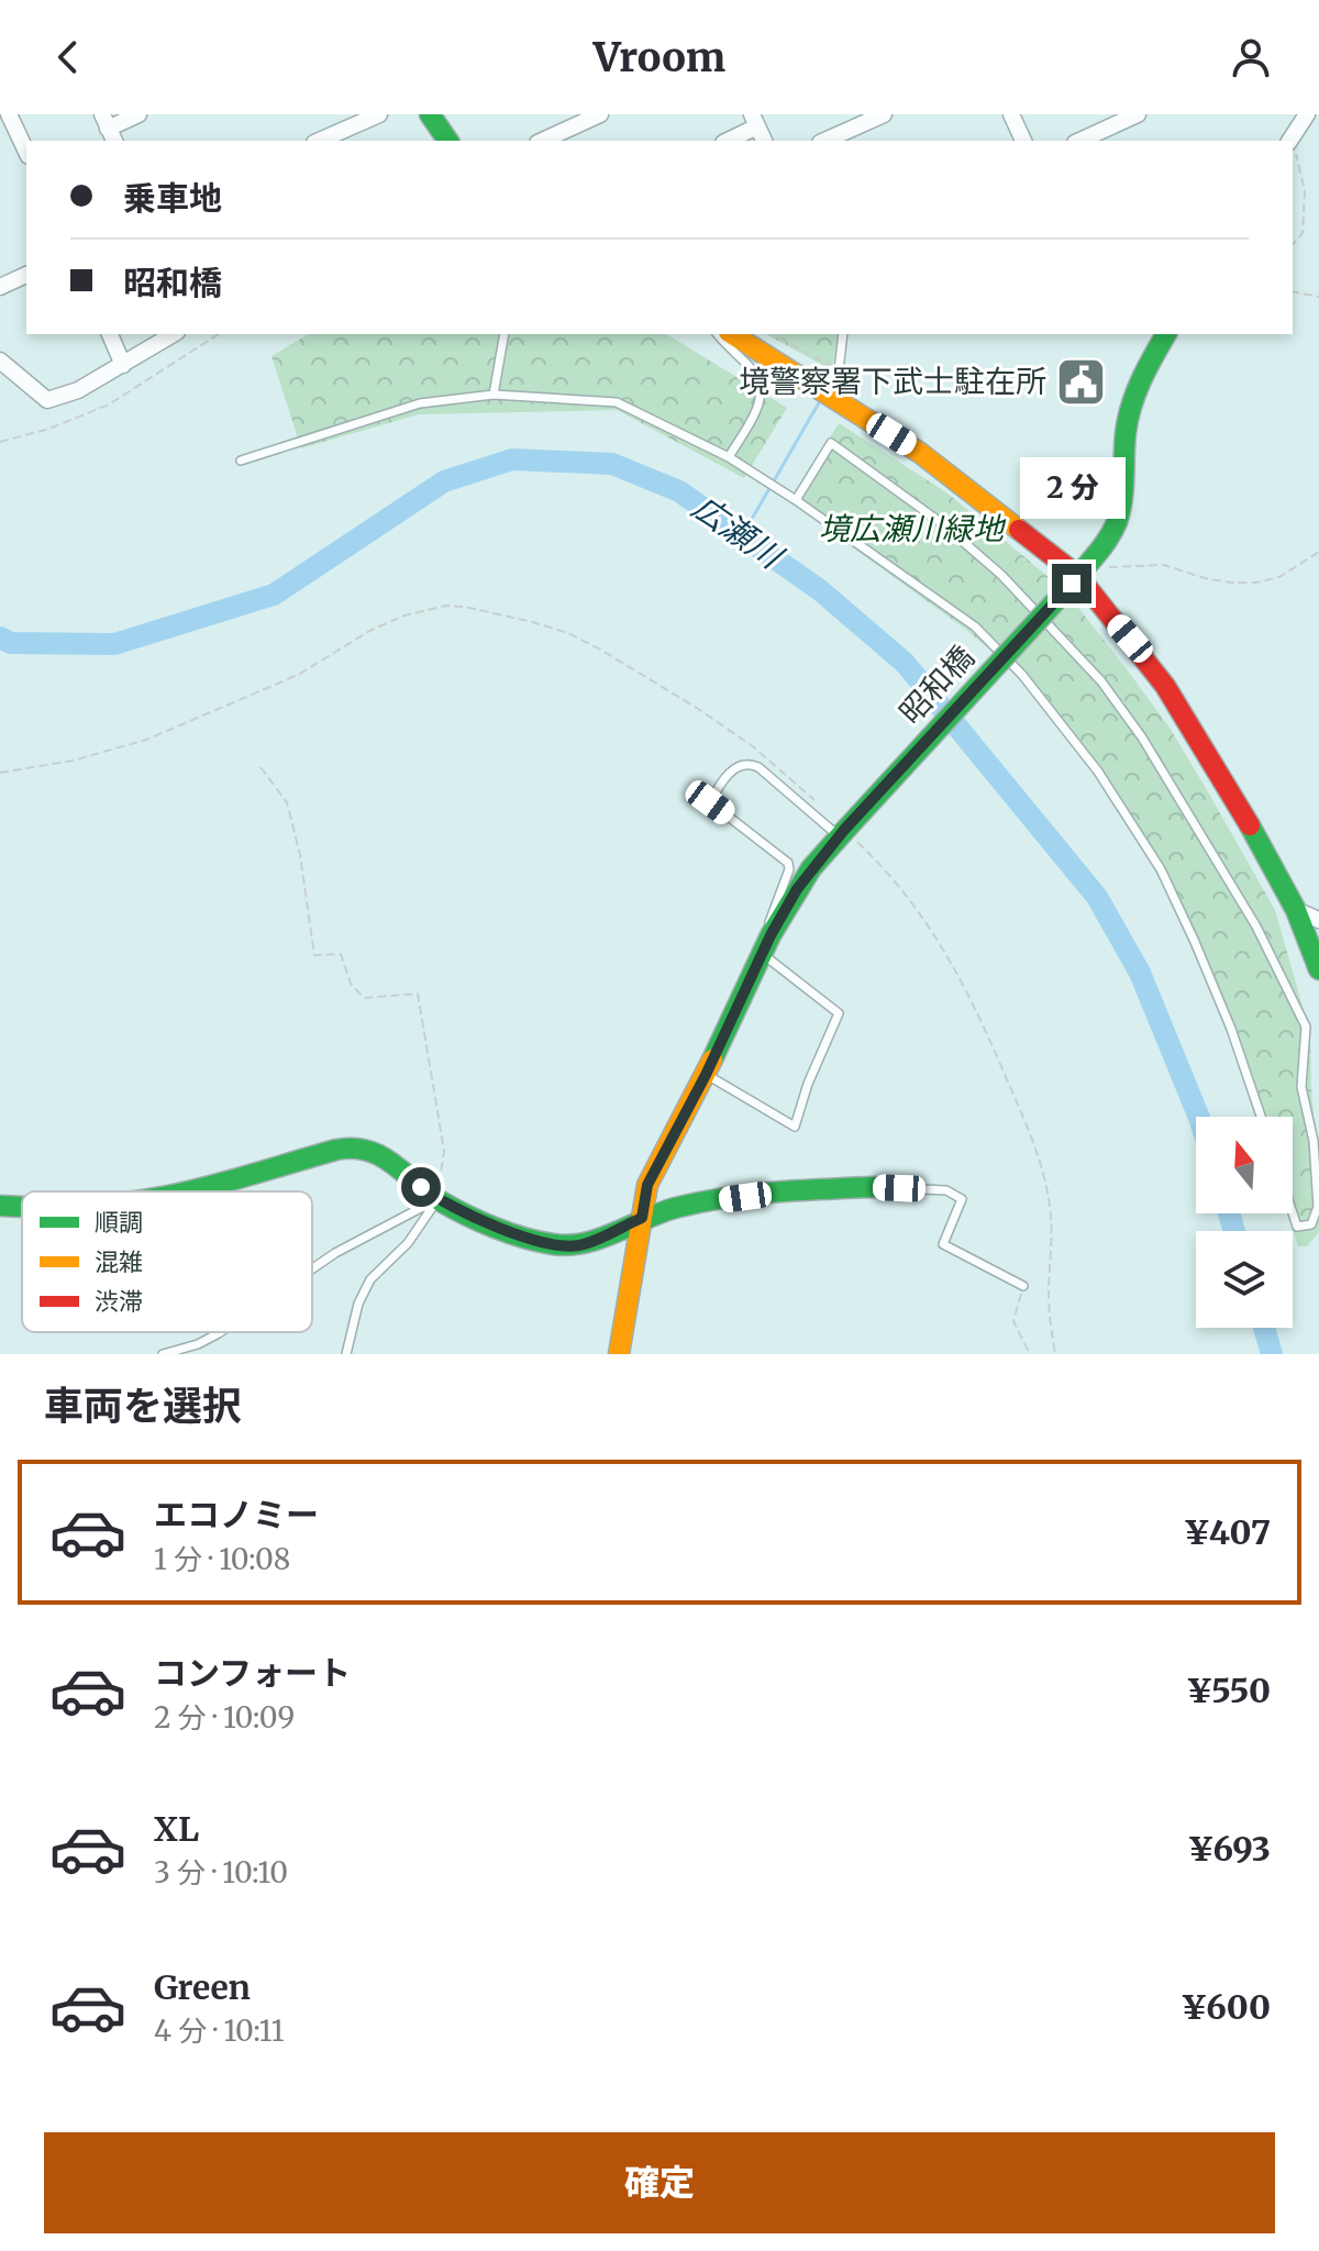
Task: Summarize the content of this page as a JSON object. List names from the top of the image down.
{
  "streets": {
    "street": ["昭和橋"]
  },
  "water": ["広瀬川"],
  "parks": ["境広瀬川緑地"],
  "places": {
    "public building": ["境警察署下武士駐在所"]
  },
  "legend": ["順調", "混雑", "渋滞"],
  "north": "top",
  "page": {
    "header": "Vroom",
    "banner": ["乗車地", "昭和橋"],
    "bubble": "2 分",
    "heading": "車両を選択",
    "list": [
      {
        "name": "エコノミー",
        "note": "1 分 · 10:08",
        "value": "¥407"
      },
      {
        "name": "コンフォート",
        "note": "2 分 · 10:09",
        "value": "¥550"
      },
      {
        "name": "XL",
        "note": "3 分 · 10:10",
        "value": "¥693"
      },
      {
        "name": "Green",
        "note": "4 分 · 10:11",
        "value": "¥600"
      }
    ],
    "buttons": "確定"
  }
}
